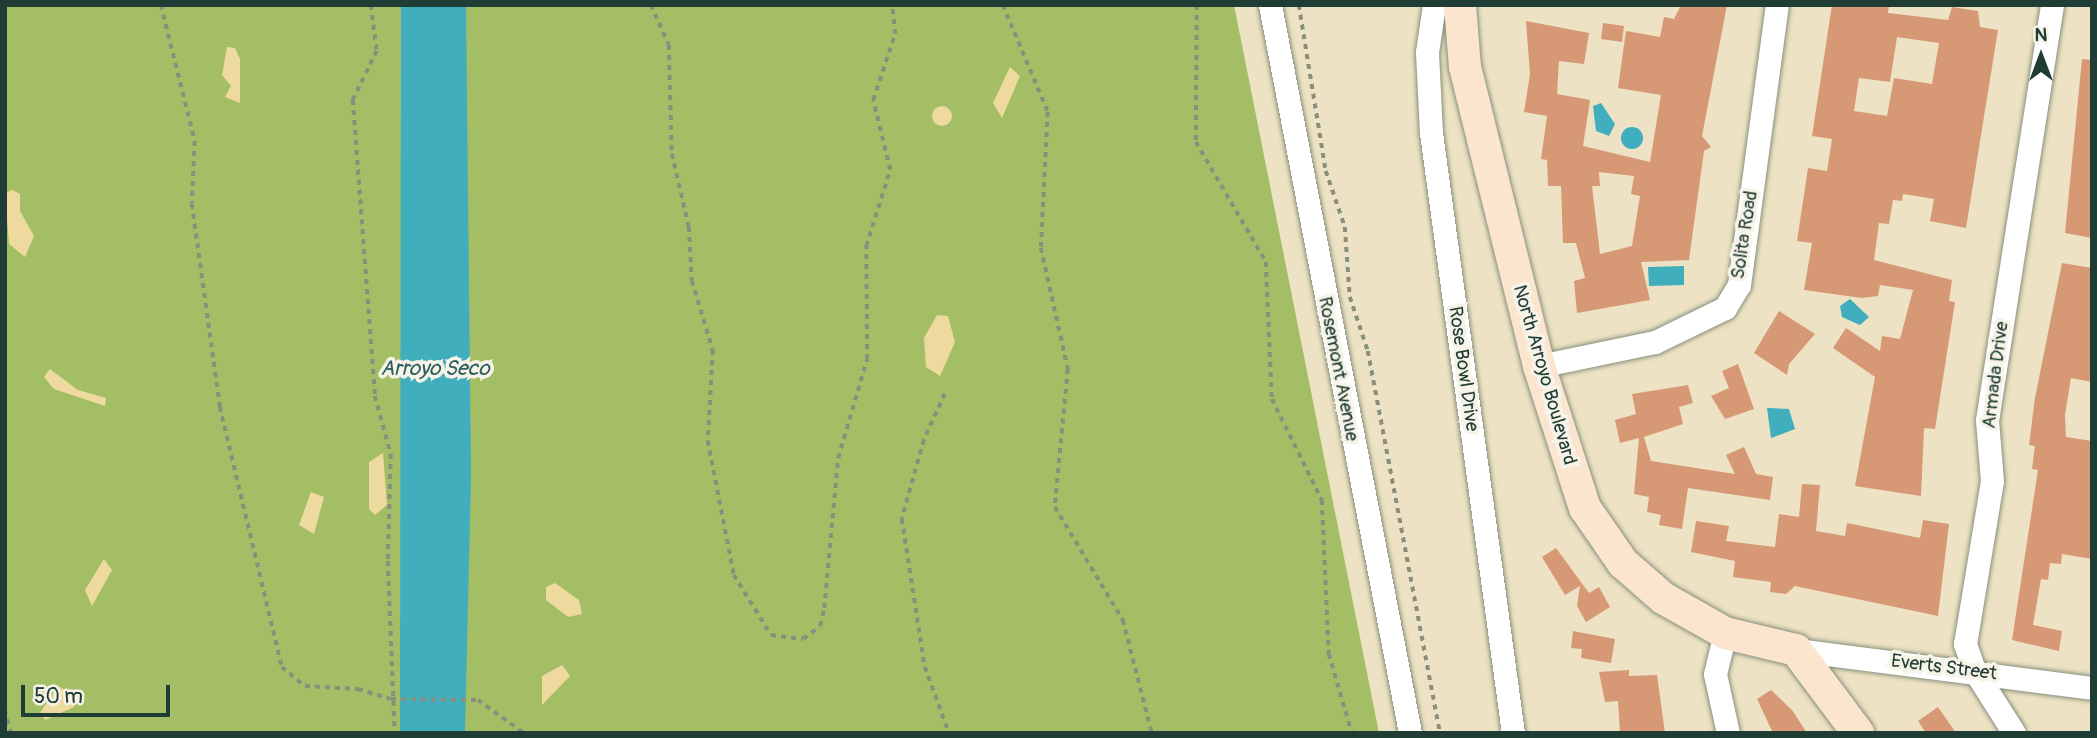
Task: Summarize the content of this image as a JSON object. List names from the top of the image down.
{
  "streets": {
    "street": [
      "Solita Road",
      "Rosemont Avenue",
      "Rose Bowl Drive",
      "North Arroyo Boulevard",
      "Armada Drive",
      "Everts Street"
    ]
  },
  "crossings": [
    ["Solita Road", "North Arroyo Boulevard"],
    ["North Arroyo Boulevard", "Everts Street"],
    ["Armada Drive", "Everts Street"]
  ],
  "water": ["Arroyo Seco"],
  "scale_bar": "50 m",
  "north": "top"
}
